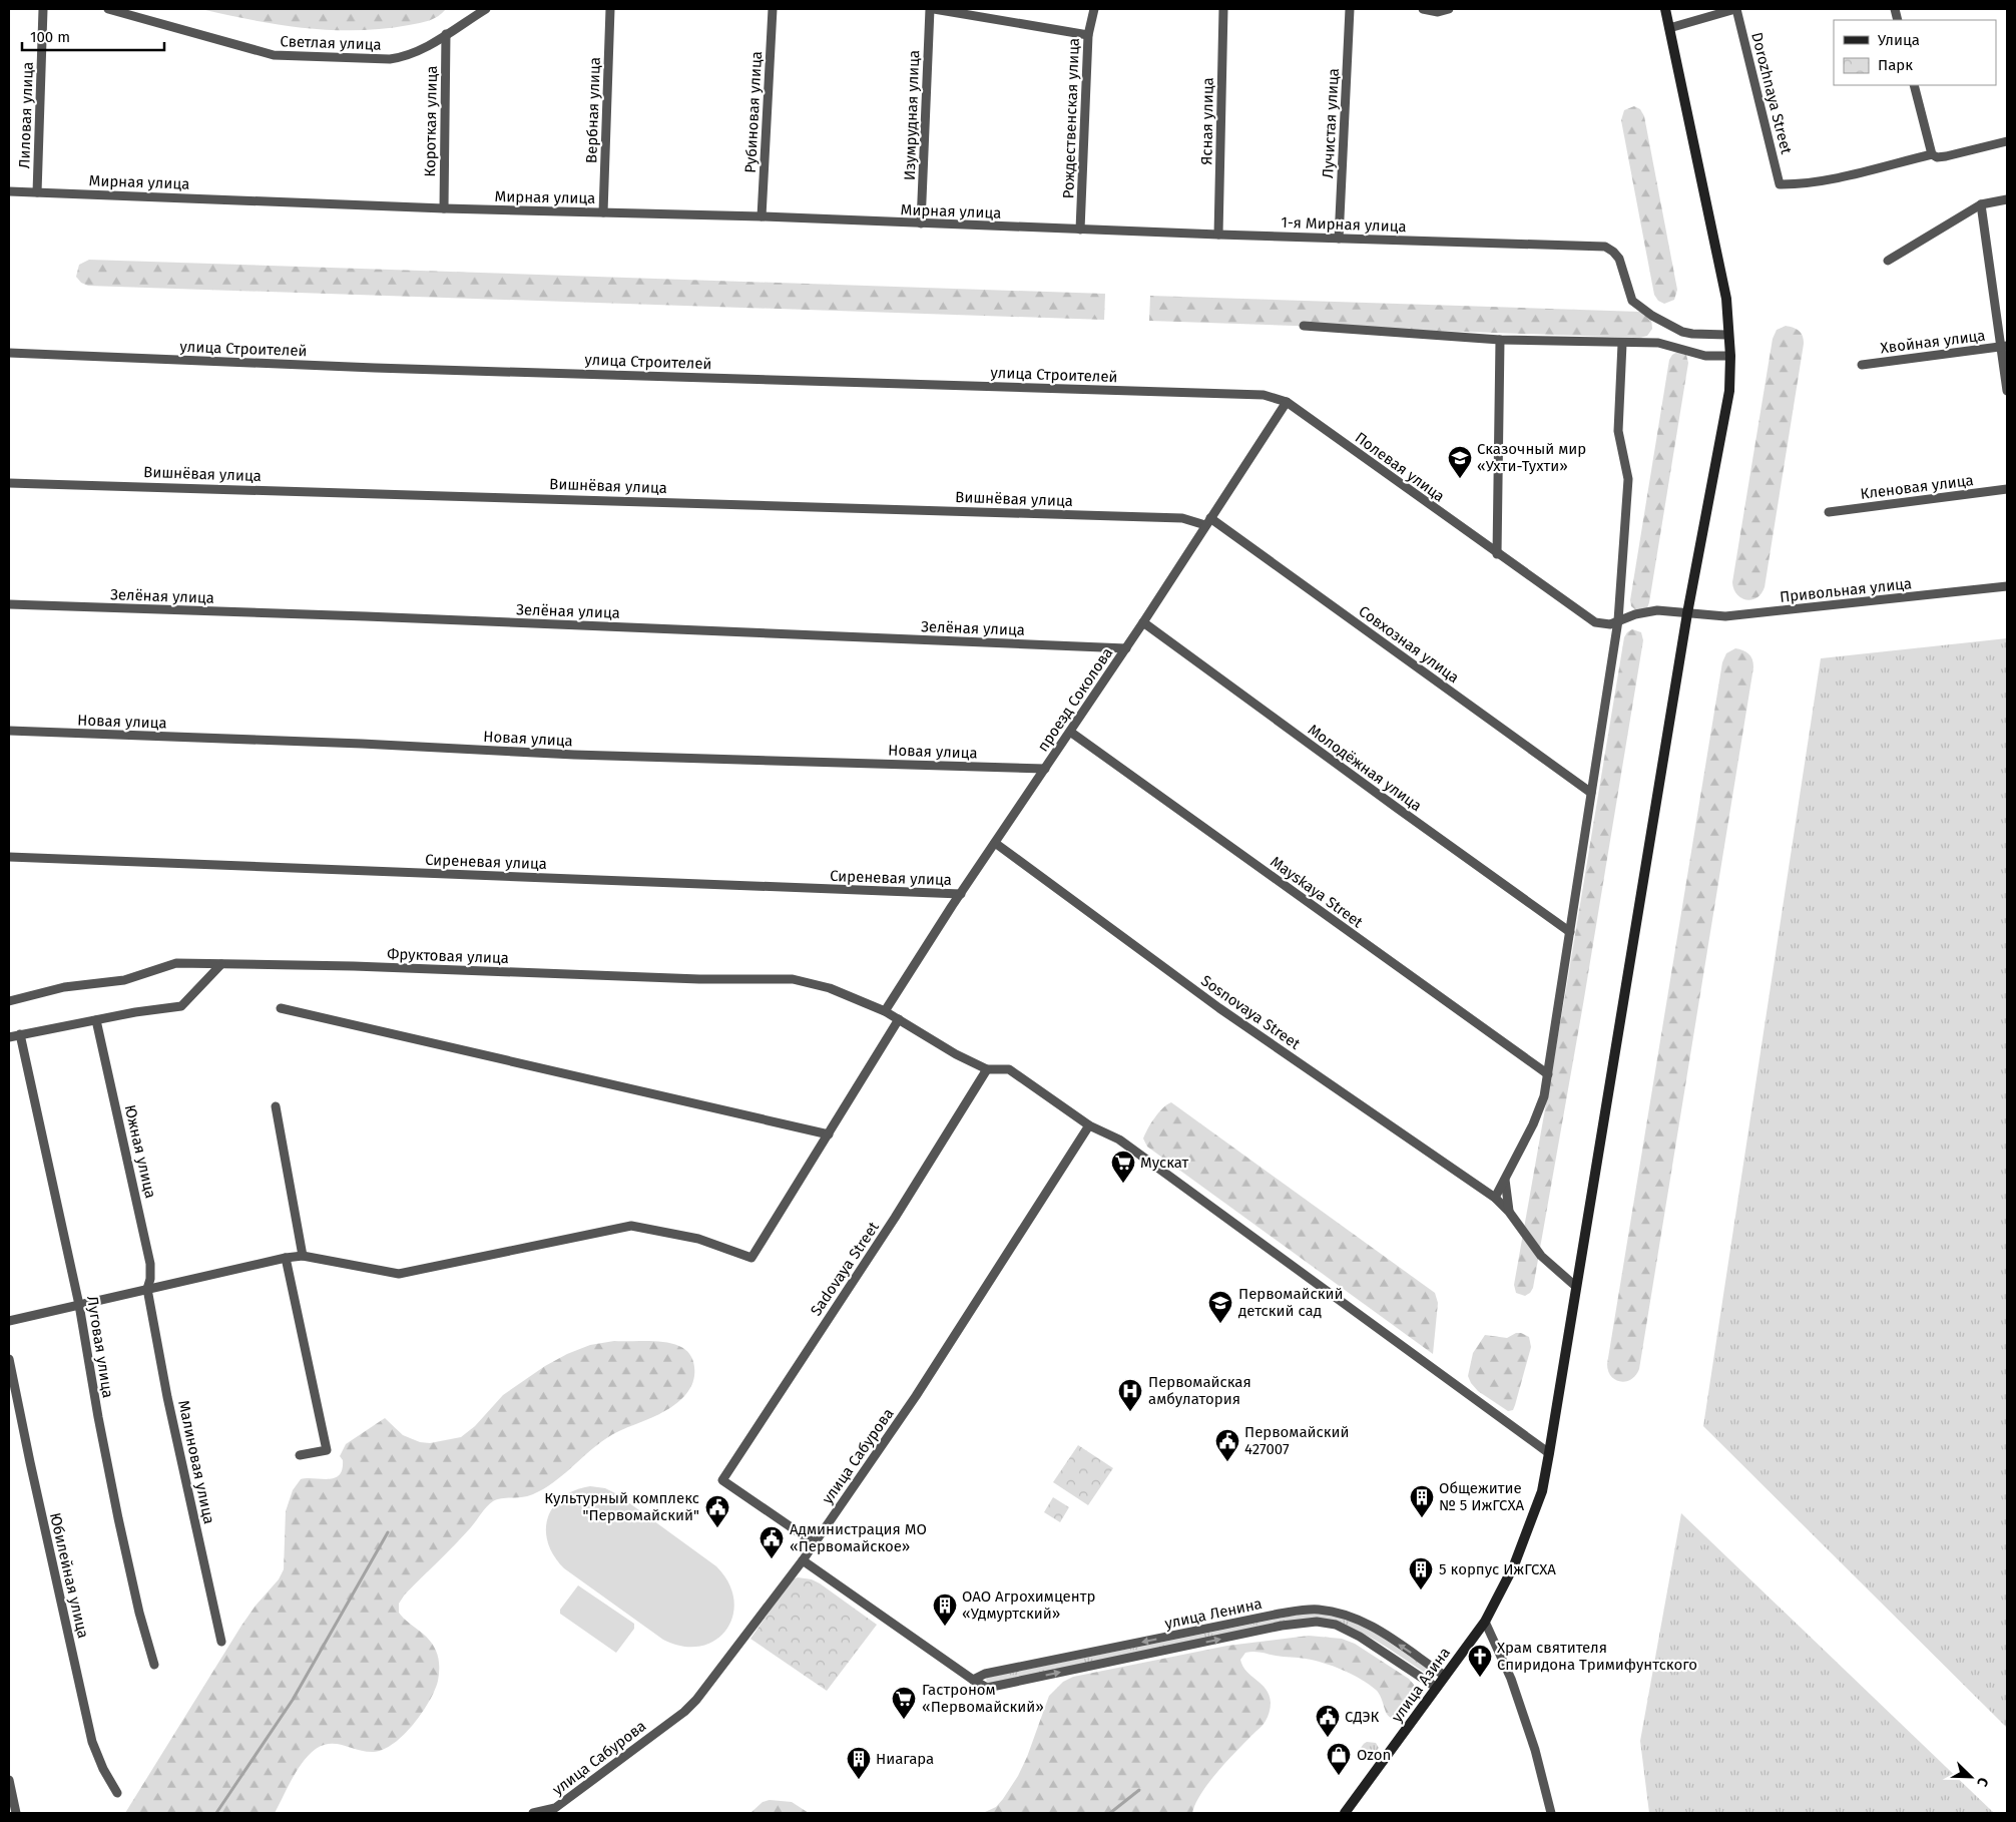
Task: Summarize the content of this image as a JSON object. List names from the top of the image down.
{
  "streets": {
    "street": [
      "Светлая улица",
      "Dorozhnaya Street",
      "Вербная улица",
      "Рубиновая улица",
      "Лиловая улица",
      "Изумрудная улица",
      "Рождественская улица",
      "Короткая улица",
      "Ясная улица",
      "Лучистая улица",
      "Мирная улица",
      "1-я Мирная улица",
      "Хвойная улица",
      "улица Строителей",
      "Полевая улица",
      "Вишнёвая улица",
      "Кленовая улица",
      "Привольная улица",
      "Зелёная улица",
      "Совхозная улица",
      "проезд Соколова",
      "Новая улица",
      "Молодёжная улица",
      "Сиреневая улица",
      "Mayskaya Street",
      "Фруктовая улица",
      "Sosnovaya Street",
      "Южная улица",
      "Sadovaya Street",
      "Луговая улица",
      "улица Сабурова",
      "Малиновая улица",
      "Юбилейная улица",
      "улица Ленина",
      "улица Азина"
    ]
  },
  "crossings": [
    ["Светлая улица", "Короткая улица"],
    ["Вербная улица", "Мирная улица"],
    ["Рубиновая улица", "Мирная улица"],
    ["Лиловая улица", "Мирная улица"],
    ["Изумрудная улица", "Мирная улица"],
    ["Рождественская улица", "Мирная улица"],
    ["Рождественская улица", "1-я Мирная улица"],
    ["Короткая улица", "Мирная улица"],
    ["Ясная улица", "1-я Мирная улица"],
    ["Лучистая улица", "1-я Мирная улица"],
    ["Мирная улица", "1-я Мирная улица"],
    ["1-я Мирная улица", "улица Азина"],
    ["улица Строителей", "Полевая улица"],
    ["улица Строителей", "проезд Соколова"],
    ["Полевая улица", "Привольная улица"],
    ["Полевая улица", "проезд Соколова"],
    ["Вишнёвая улица", "Совхозная улица"],
    ["Вишнёвая улица", "проезд Соколова"],
    ["Привольная улица", "улица Азина"],
    ["Зелёная улица", "проезд Соколова"],
    ["Совхозная улица", "проезд Соколова"],
    ["проезд Соколова", "Новая улица"],
    ["проезд Соколова", "Молодёжная улица"],
    ["проезд Соколова", "Сиреневая улица"],
    ["проезд Соколова", "Mayskaya Street"],
    ["проезд Соколова", "Фруктовая улица"],
    ["проезд Соколова", "Sosnovaya Street"],
    ["Фруктовая улица", "Sadovaya Street"],
    ["Sosnovaya Street", "улица Азина"],
    ["Южная улица", "Малиновая улица"],
    ["Sadovaya Street", "улица Сабурова"],
    ["улица Сабурова", "улица Ленина"],
    ["улица Ленина", "улица Азина"]
  ],
  "places": {
    "school or university": ["Сказочный мир «Ухти-Тухти»", "Первомайский детский сад"],
    "supermarket": ["Мускат", "Гастроном «Первомайский»"],
    "hospital": ["Первомайская амбулатория"],
    "public building": [
      "Первомайский 427007",
      "Культурный комплекс \"Первомайский\"",
      "Администрация МО «Первомайское»",
      "СДЭК"
    ],
    "building": [
      "Общежитие № 5 ИжГСХА",
      "5 корпус ИжГСХА",
      "ОАО Агрохимцентр «Удмуртский»",
      "Ниагара"
    ],
    "church": ["Храм святителя Спиридона Тримифунтского"],
    "shop": ["Ozon"]
  },
  "legend": ["Улица", "Парк"],
  "scale_bar": "100 m",
  "north": "bottom right"
}
